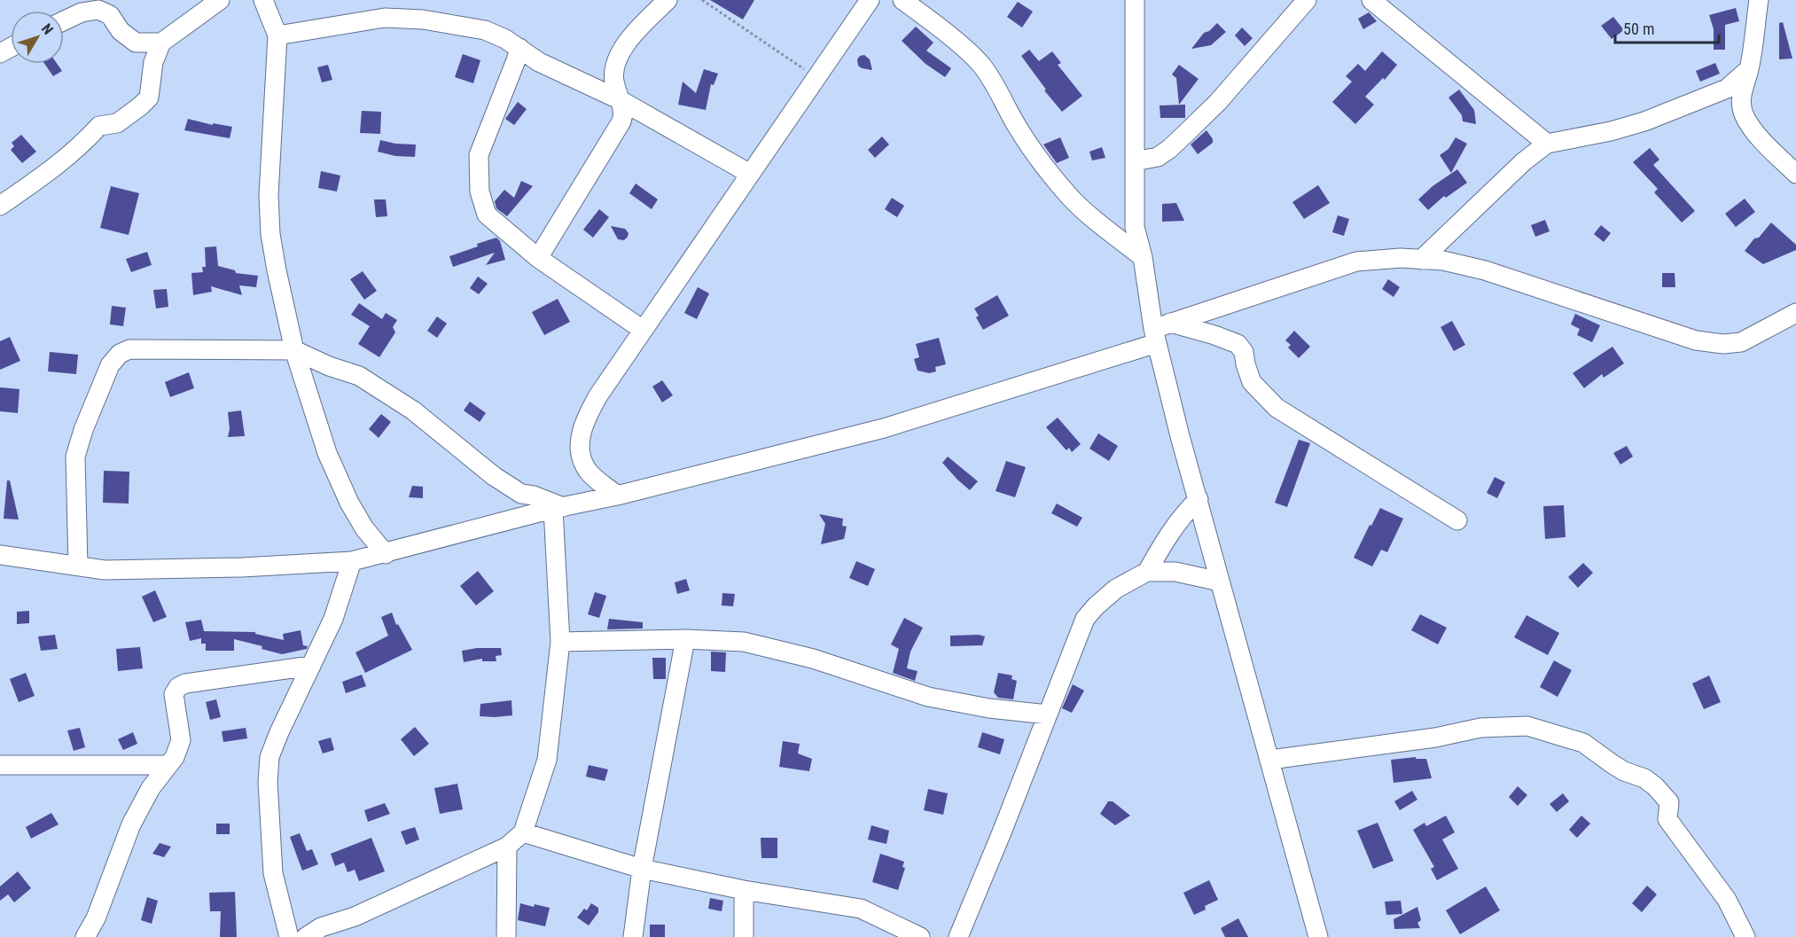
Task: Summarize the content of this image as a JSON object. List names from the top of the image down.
{
  "scale_bar": "50 m",
  "north": "top right"
}
